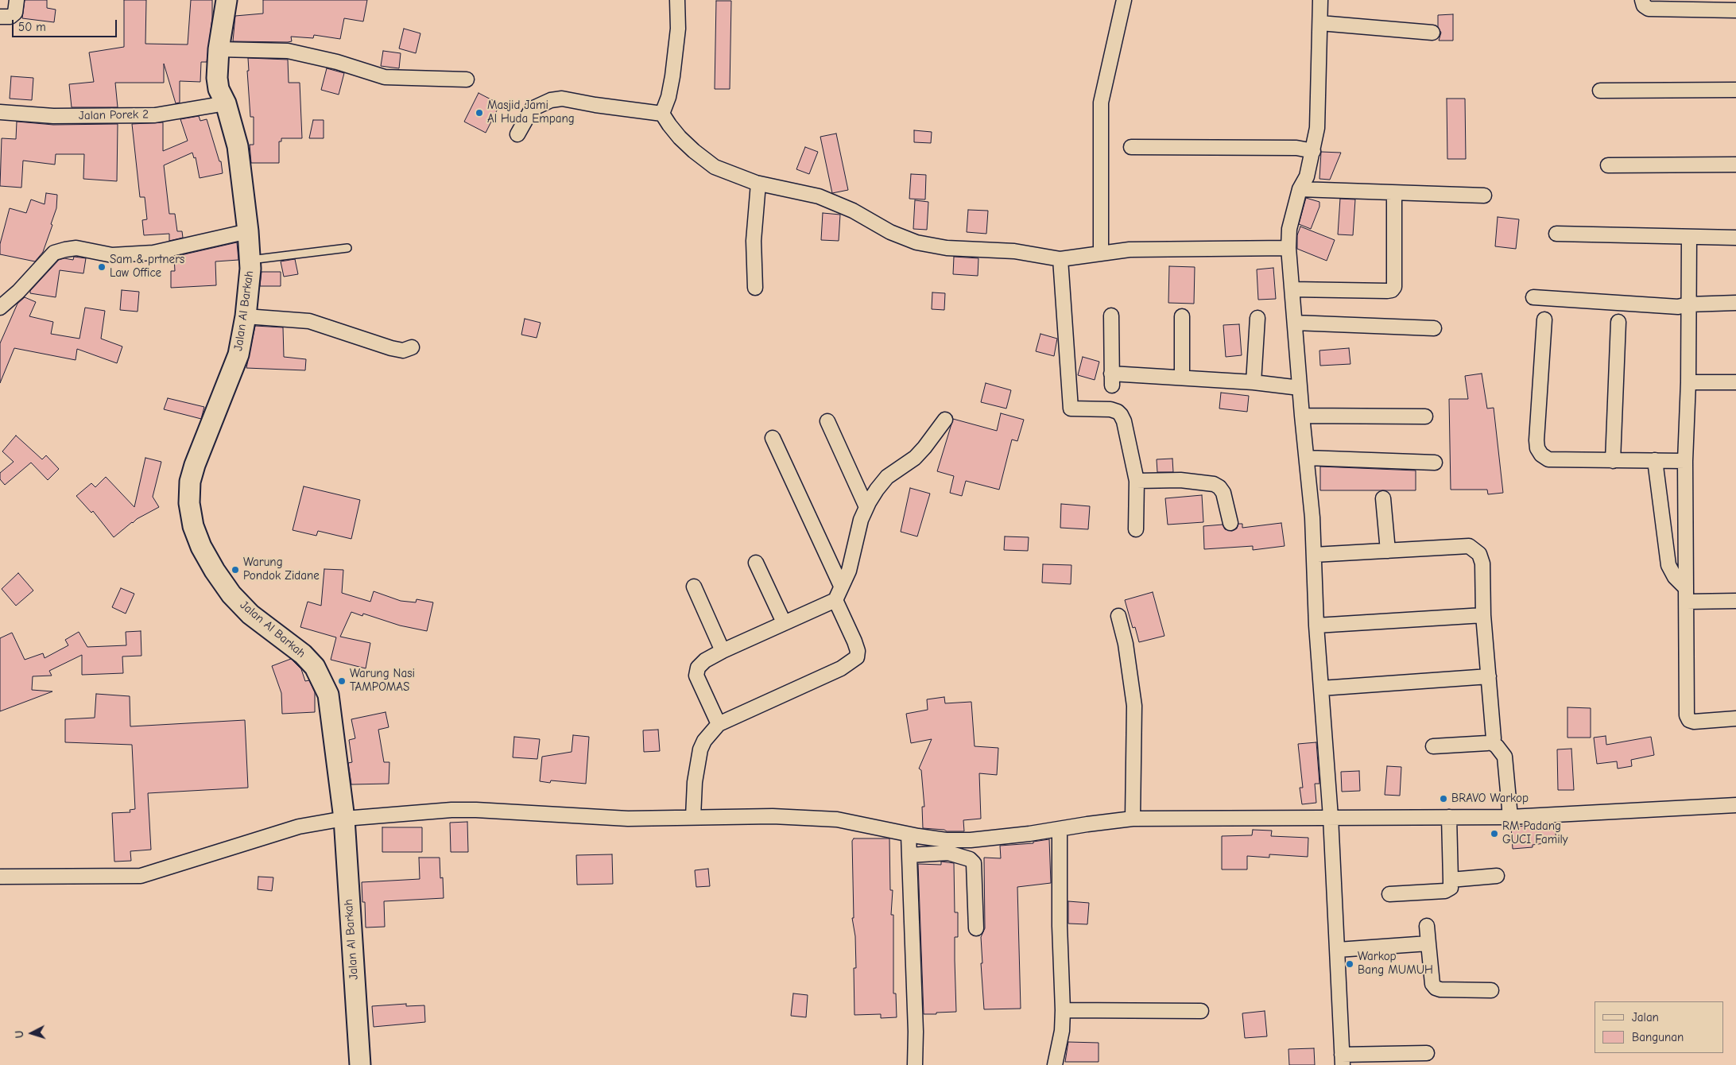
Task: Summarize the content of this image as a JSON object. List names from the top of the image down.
{
  "streets": {
    "street": ["Jalan Porek 2", "Jalan Al Barkah"]
  },
  "crossings": [
    ["Jalan Porek 2", "Jalan Al Barkah"]
  ],
  "places": [
    "Masjid Jami Al Huda Empang",
    "Sam & prtners Law Office",
    "Warung Pondok Zidane",
    "Warung Nasi TAMPOMAS",
    "BRAVO Warkop",
    "RM Padang GUCI Family",
    "Warkop Bang MUMUH"
  ],
  "legend": ["Jalan", "Bangunan"],
  "scale_bar": "50 m",
  "north": "left"
}
